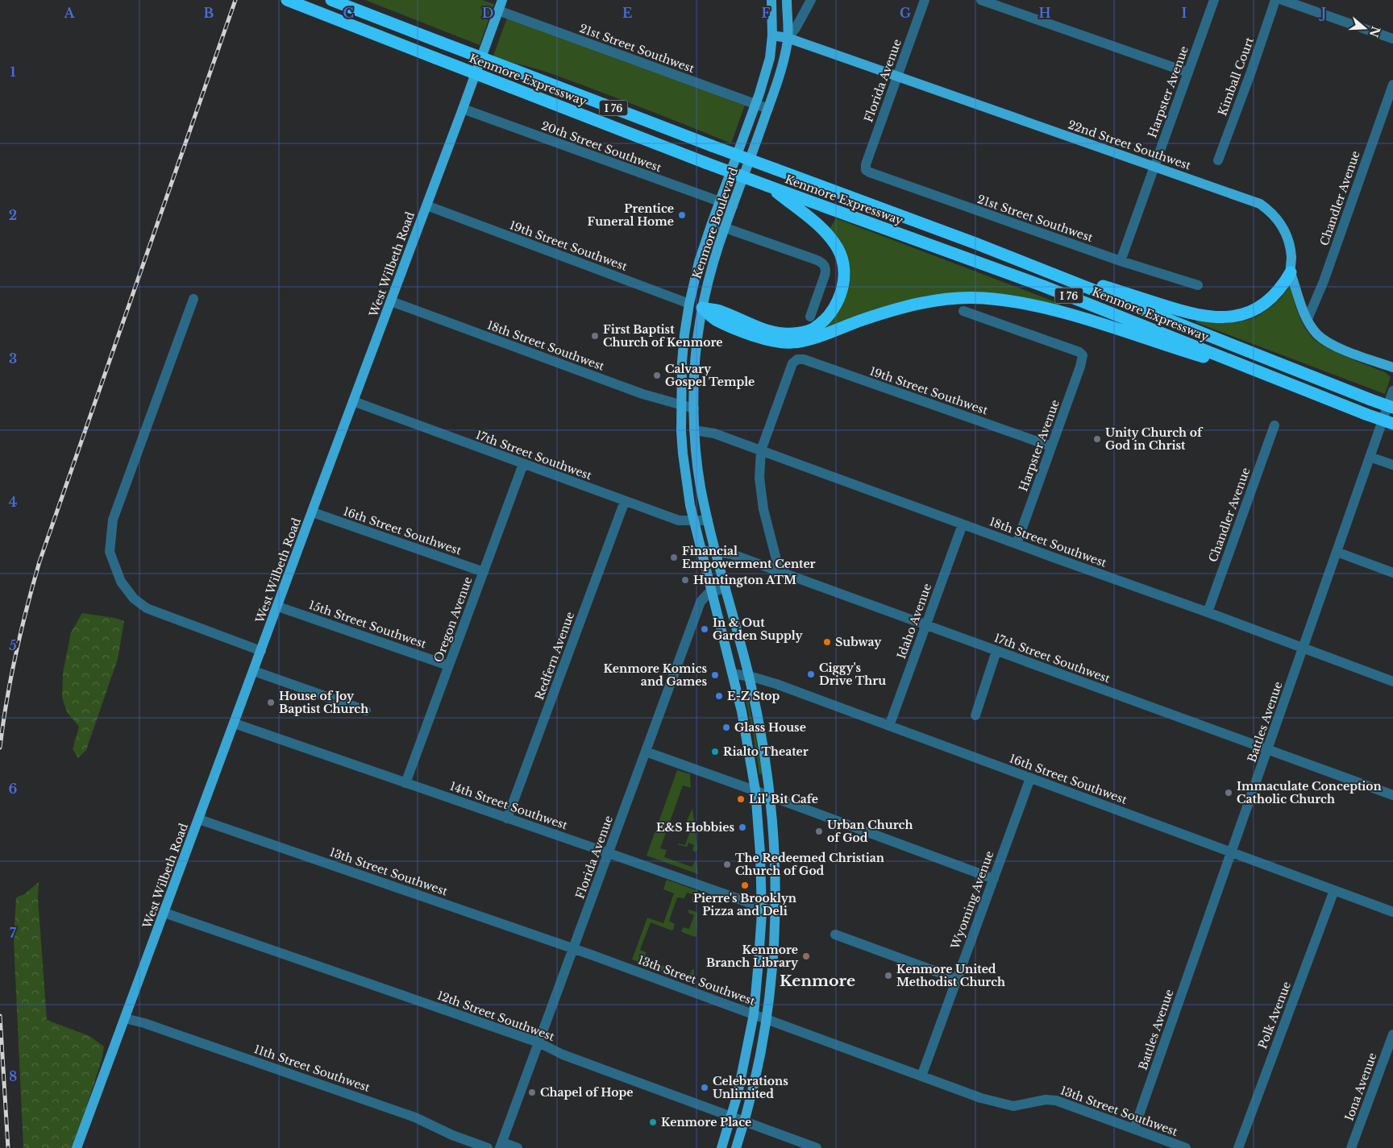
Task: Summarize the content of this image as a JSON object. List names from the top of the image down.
{
  "streets": {
    "highway": ["Kenmore Expressway", "I 76"],
    "main road": [
      "22nd Street Southwest",
      "Kenmore Boulevard",
      "19th Street Southwest",
      "West Wilbeth Road"
    ],
    "street": [
      "21st Street Southwest",
      "Kimball Court",
      "Florida Avenue",
      "Harpster Avenue",
      "20th Street Southwest",
      "Chandler Avenue",
      "18th Street Southwest",
      "17th Street Southwest",
      "16th Street Southwest",
      "Oregon Avenue",
      "Idaho Avenue",
      "15th Street Southwest",
      "Redfern Avenue",
      "Battles Avenue",
      "14th Street Southwest",
      "13th Street Southwest",
      "Wyoming Avenue",
      "Polk Avenue",
      "12th Street Southwest",
      "11th Street Southwest",
      "Iona Avenue"
    ]
  },
  "crossings": [
    ["21st Street Southwest", "Florida Avenue"],
    ["21st Street Southwest", "Harpster Avenue"],
    ["21st Street Southwest", "Kenmore Boulevard"],
    ["21st Street Southwest", "West Wilbeth Road"],
    ["Florida Avenue", "22nd Street Southwest"],
    ["Florida Avenue", "Kenmore Boulevard"],
    ["Florida Avenue", "14th Street Southwest"],
    ["Florida Avenue", "13th Street Southwest"],
    ["Florida Avenue", "12th Street Southwest"],
    ["Harpster Avenue", "22nd Street Southwest"],
    ["Harpster Avenue", "19th Street Southwest"],
    ["Harpster Avenue", "18th Street Southwest"],
    ["22nd Street Southwest", "Chandler Avenue"],
    ["22nd Street Southwest", "Kenmore Boulevard"],
    ["20th Street Southwest", "Kenmore Boulevard"],
    ["20th Street Southwest", "West Wilbeth Road"],
    ["Chandler Avenue", "18th Street Southwest"],
    ["Kenmore Boulevard", "19th Street Southwest"],
    ["Kenmore Boulevard", "18th Street Southwest"],
    ["Kenmore Boulevard", "17th Street Southwest"],
    ["Kenmore Boulevard", "16th Street Southwest"],
    ["Kenmore Boulevard", "14th Street Southwest"],
    ["Kenmore Boulevard", "13th Street Southwest"],
    ["Kenmore Boulevard", "12th Street Southwest"],
    ["19th Street Southwest", "West Wilbeth Road"],
    ["19th Street Southwest", "18th Street Southwest"],
    ["West Wilbeth Road", "18th Street Southwest"],
    ["West Wilbeth Road", "17th Street Southwest"],
    ["West Wilbeth Road", "16th Street Southwest"],
    ["West Wilbeth Road", "15th Street Southwest"],
    ["West Wilbeth Road", "14th Street Southwest"],
    ["West Wilbeth Road", "13th Street Southwest"],
    ["West Wilbeth Road", "12th Street Southwest"],
    ["West Wilbeth Road", "11th Street Southwest"],
    ["18th Street Southwest", "Idaho Avenue"],
    ["18th Street Southwest", "Battles Avenue"],
    ["17th Street Southwest", "Oregon Avenue"],
    ["17th Street Southwest", "Idaho Avenue"],
    ["17th Street Southwest", "Redfern Avenue"],
    ["17th Street Southwest", "Battles Avenue"],
    ["16th Street Southwest", "Oregon Avenue"],
    ["16th Street Southwest", "Idaho Avenue"],
    ["16th Street Southwest", "Battles Avenue"],
    ["16th Street Southwest", "Wyoming Avenue"],
    ["16th Street Southwest", "Polk Avenue"],
    ["Oregon Avenue", "15th Street Southwest"],
    ["Oregon Avenue", "14th Street Southwest"],
    ["Redfern Avenue", "14th Street Southwest"],
    ["Battles Avenue", "13th Street Southwest"],
    ["13th Street Southwest", "Wyoming Avenue"]
  ],
  "districts": ["Kenmore"],
  "places": [
    "Prentice Funeral Home",
    "First Baptist Church of Kenmore",
    "Calvary Gospel Temple",
    "Unity Church of God in Christ",
    "Financial Empowerment Center",
    "Huntington ATM",
    "In & Out Garden Supply",
    "Subway",
    "Ciggy's Drive Thru",
    "Kenmore Komics and Games",
    "E-Z Stop",
    "House of Joy Baptist Church",
    "Glass House",
    "Rialto Theater",
    "Immaculate Conception Catholic Church",
    "Lil' Bit Cafe",
    "E&S Hobbies",
    "Urban Church of God",
    "The Redeemed Christian Church of God",
    "Pierre's Brooklyn Pizza and Deli",
    "Kenmore Branch Library",
    "Kenmore United Methodist Church",
    "Celebrations Unlimited",
    "Chapel of Hope",
    "Kenmore Place"
  ],
  "north": "right",
  "grid": {
    "columns": [
      "A",
      "B",
      "C",
      "D",
      "E",
      "F",
      "G",
      "H",
      "I",
      "J"
    ],
    "rows": [
      "1",
      "2",
      "3",
      "4",
      "5",
      "6",
      "7",
      "8"
    ]
  }
}
